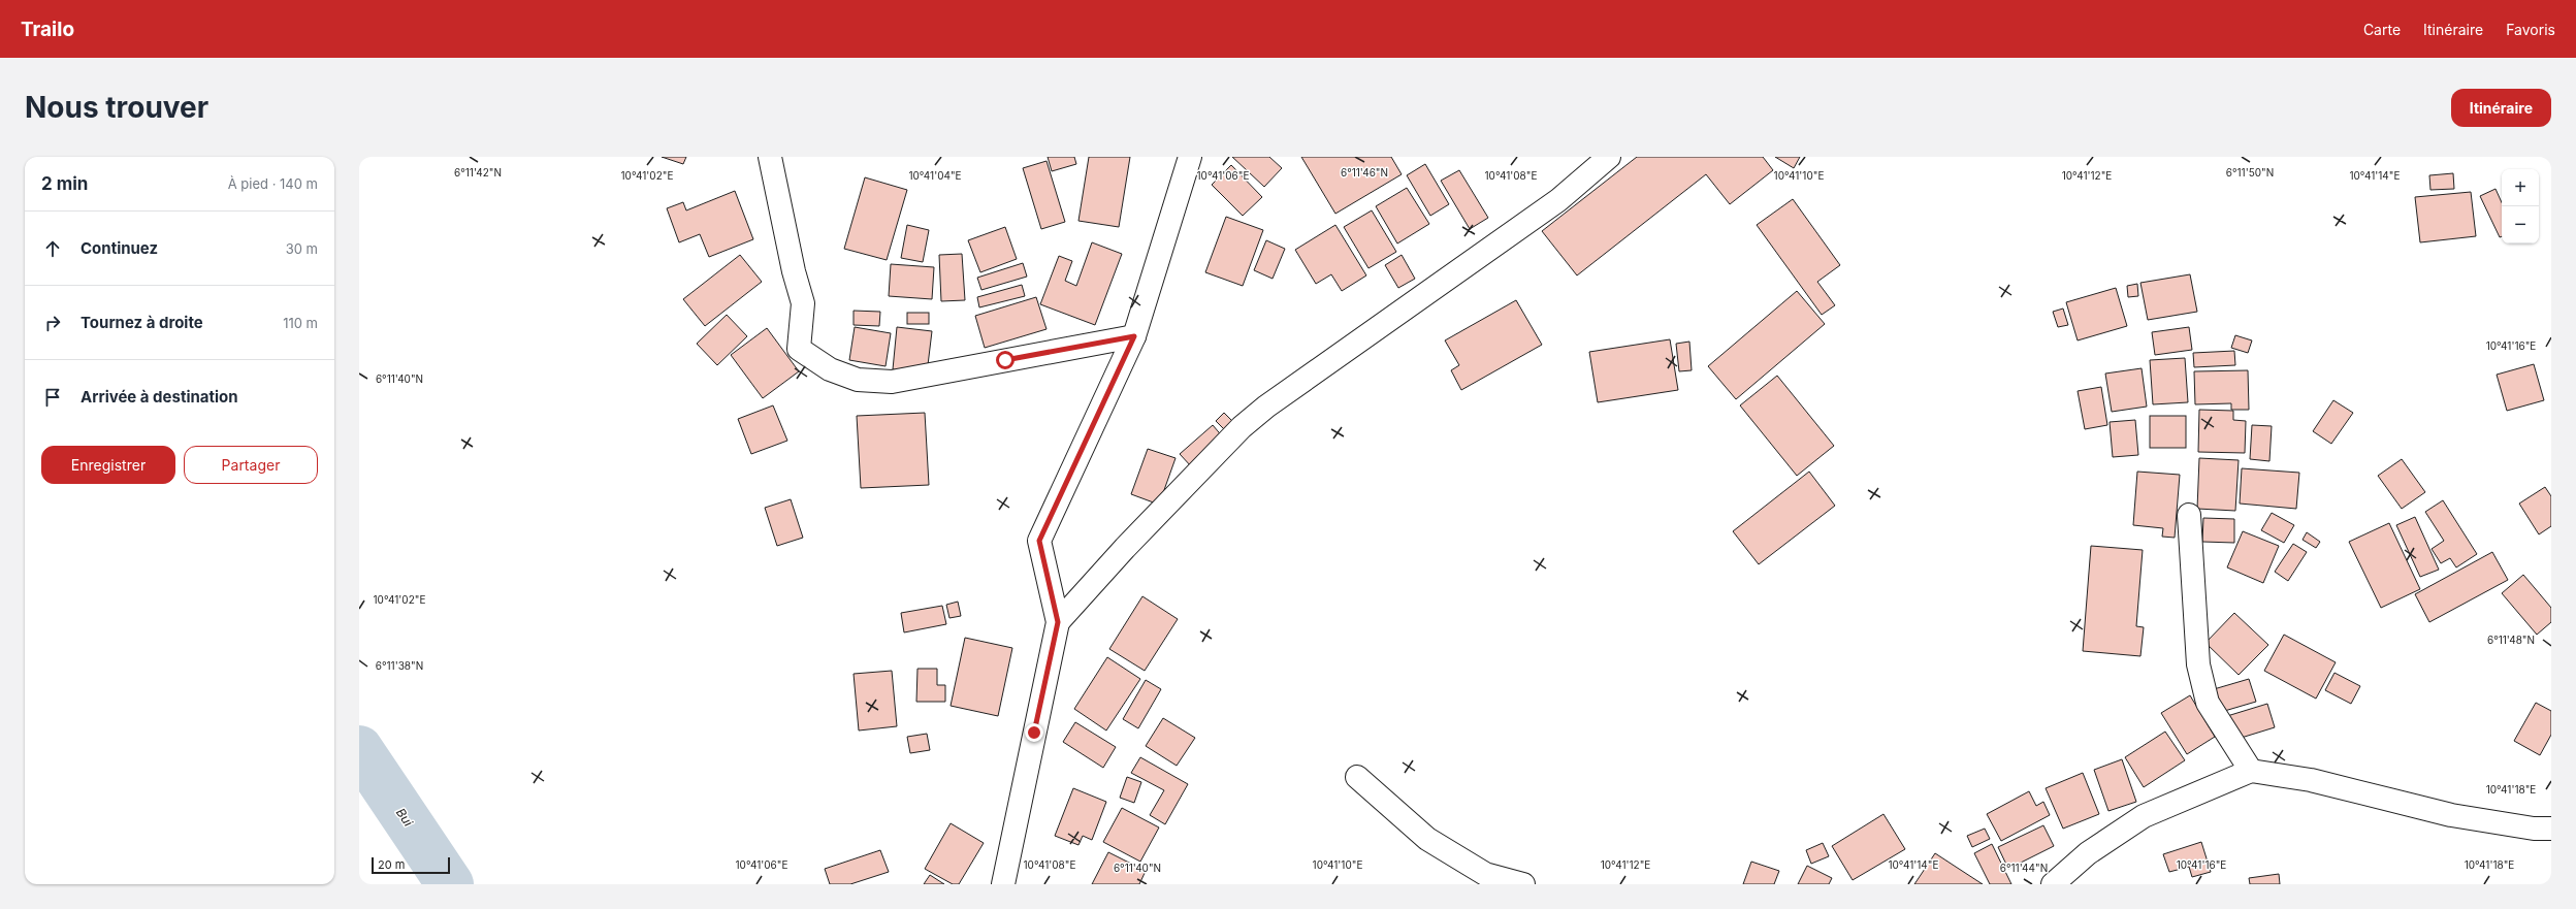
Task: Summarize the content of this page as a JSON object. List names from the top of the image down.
{
  "water": ["Bui"],
  "scale_bar": "20 m",
  "page": {
    "header": "Trailo",
    "nav": ["Carte", "Itinéraire", "Favoris"],
    "buttons": [
      "Itinéraire",
      ["Enregistrer", "Partager"]
    ],
    "title": "Nous trouver",
    "heading": ["2 min", "À pied · 140 m"],
    "map_buttons": ["+", "−"],
    "list": [
      ["Continuez", "30 m"],
      ["Tournez à droite", "110 m"],
      "Arrivée à destination"
    ],
    "scale": "20 m"
  },
  "coordinates": [
    "6°11'42\"N",
    "6°11'46\"N",
    "6°11'50\"N",
    "10°41'02\"E",
    "10°41'04\"E",
    "10°41'06\"E",
    "10°41'08\"E",
    "10°41'10\"E",
    "10°41'12\"E",
    "10°41'14\"E",
    "10°41'16\"E",
    "6°11'40\"N",
    "6°11'48\"N",
    "6°11'38\"N",
    "10°41'18\"E",
    "6°11'44\"N"
  ]
}
